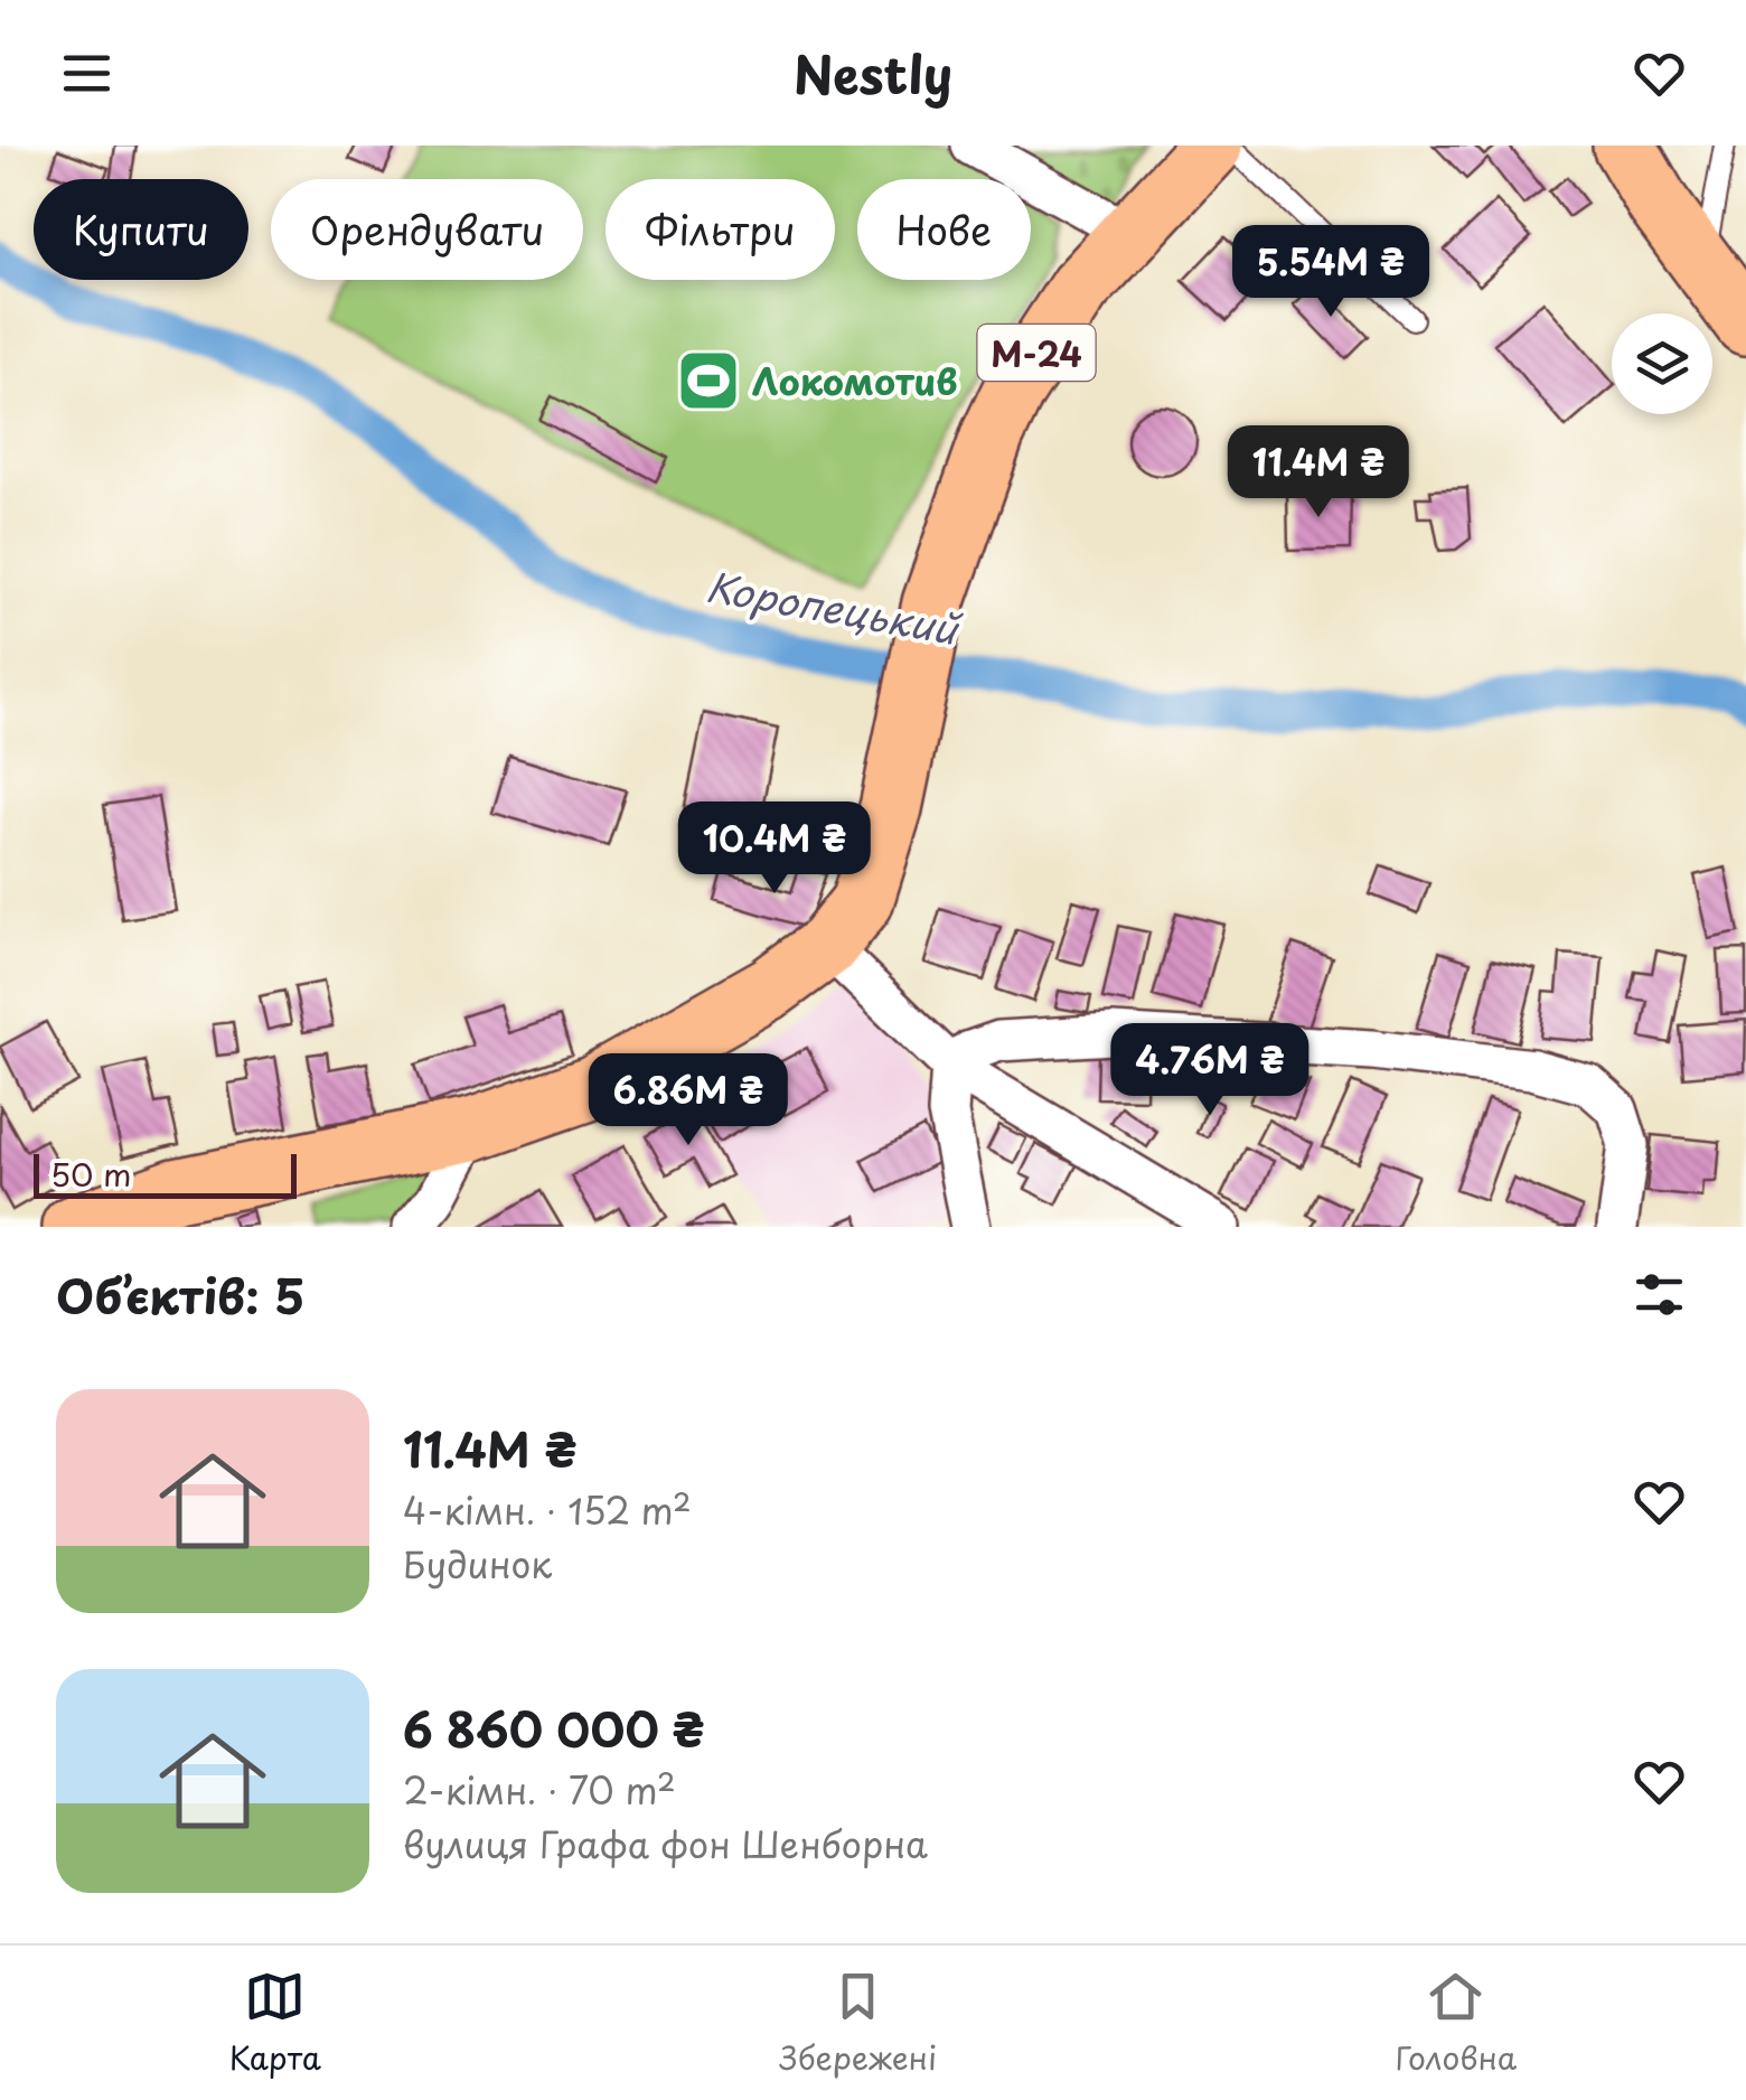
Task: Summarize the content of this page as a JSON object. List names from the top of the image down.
{
  "streets": {
    "highway": ["М-24"]
  },
  "water": ["Коропецький"],
  "places": {
    "sports": ["Локомотив"]
  },
  "scale_bar": "50 m",
  "page": {
    "header": "Nestly",
    "chip": [
      "Купити",
      "Орендувати",
      "Фільтри",
      "Нове"
    ],
    "price": [
      "5.54M ₴",
      "11.4M ₴",
      "10.4M ₴",
      "4.76M ₴",
      "6.86M ₴"
    ],
    "scale": "50 m",
    "heading": "Об’єктів: 5",
    "list": [
      {
        "name": "11.4M ₴",
        "note": "4-кімн. · 152 m² · Будинок"
      },
      {
        "name": "6 860 000 ₴",
        "note": "2-кімн. · 70 m² · вулиця Графа фон Шенборна"
      }
    ],
    "tabs": ["Карта", "Збережені", "Головна"]
  }
}
